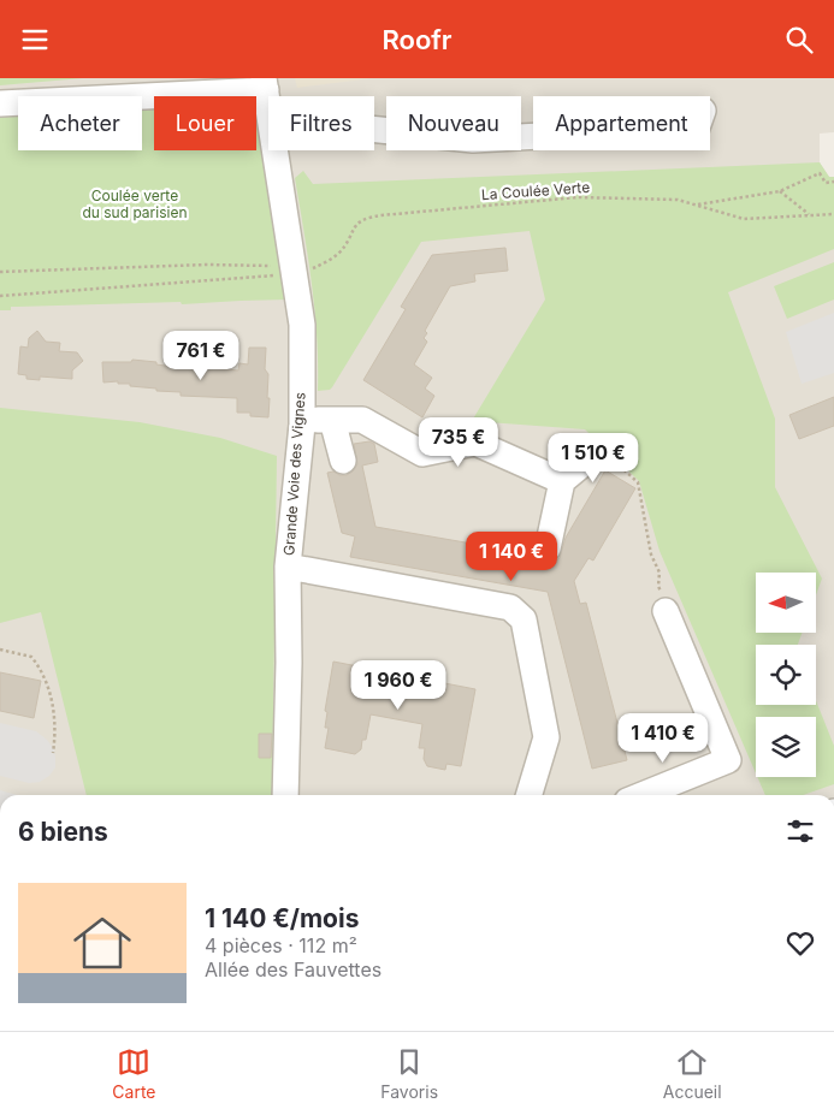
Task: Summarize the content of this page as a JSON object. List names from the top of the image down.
{
  "streets": {
    "street": ["Grande Voie des Vignes"],
    "path": ["La Coulée Verte"]
  },
  "crossings": [
    ["La Coulée Verte", "Grande Voie des Vignes"]
  ],
  "parks": ["Coulée verte du sud parisien"],
  "north": "left",
  "page": {
    "header": "Roofr",
    "chip": [
      "Acheter",
      "Louer",
      "Filtres",
      "Nouveau",
      "Appartement"
    ],
    "price": [
      "761 €",
      "735 €",
      "1 510 €",
      "1 140 €",
      "1 960 €",
      "1 410 €"
    ],
    "heading": "6 biens",
    "list": [
      {
        "name": "1 140 €/mois",
        "note": "4 pièces · 112 m² · Allée des Fauvettes"
      }
    ],
    "tabs": ["Carte", "Favoris", "Accueil"]
  }
}
